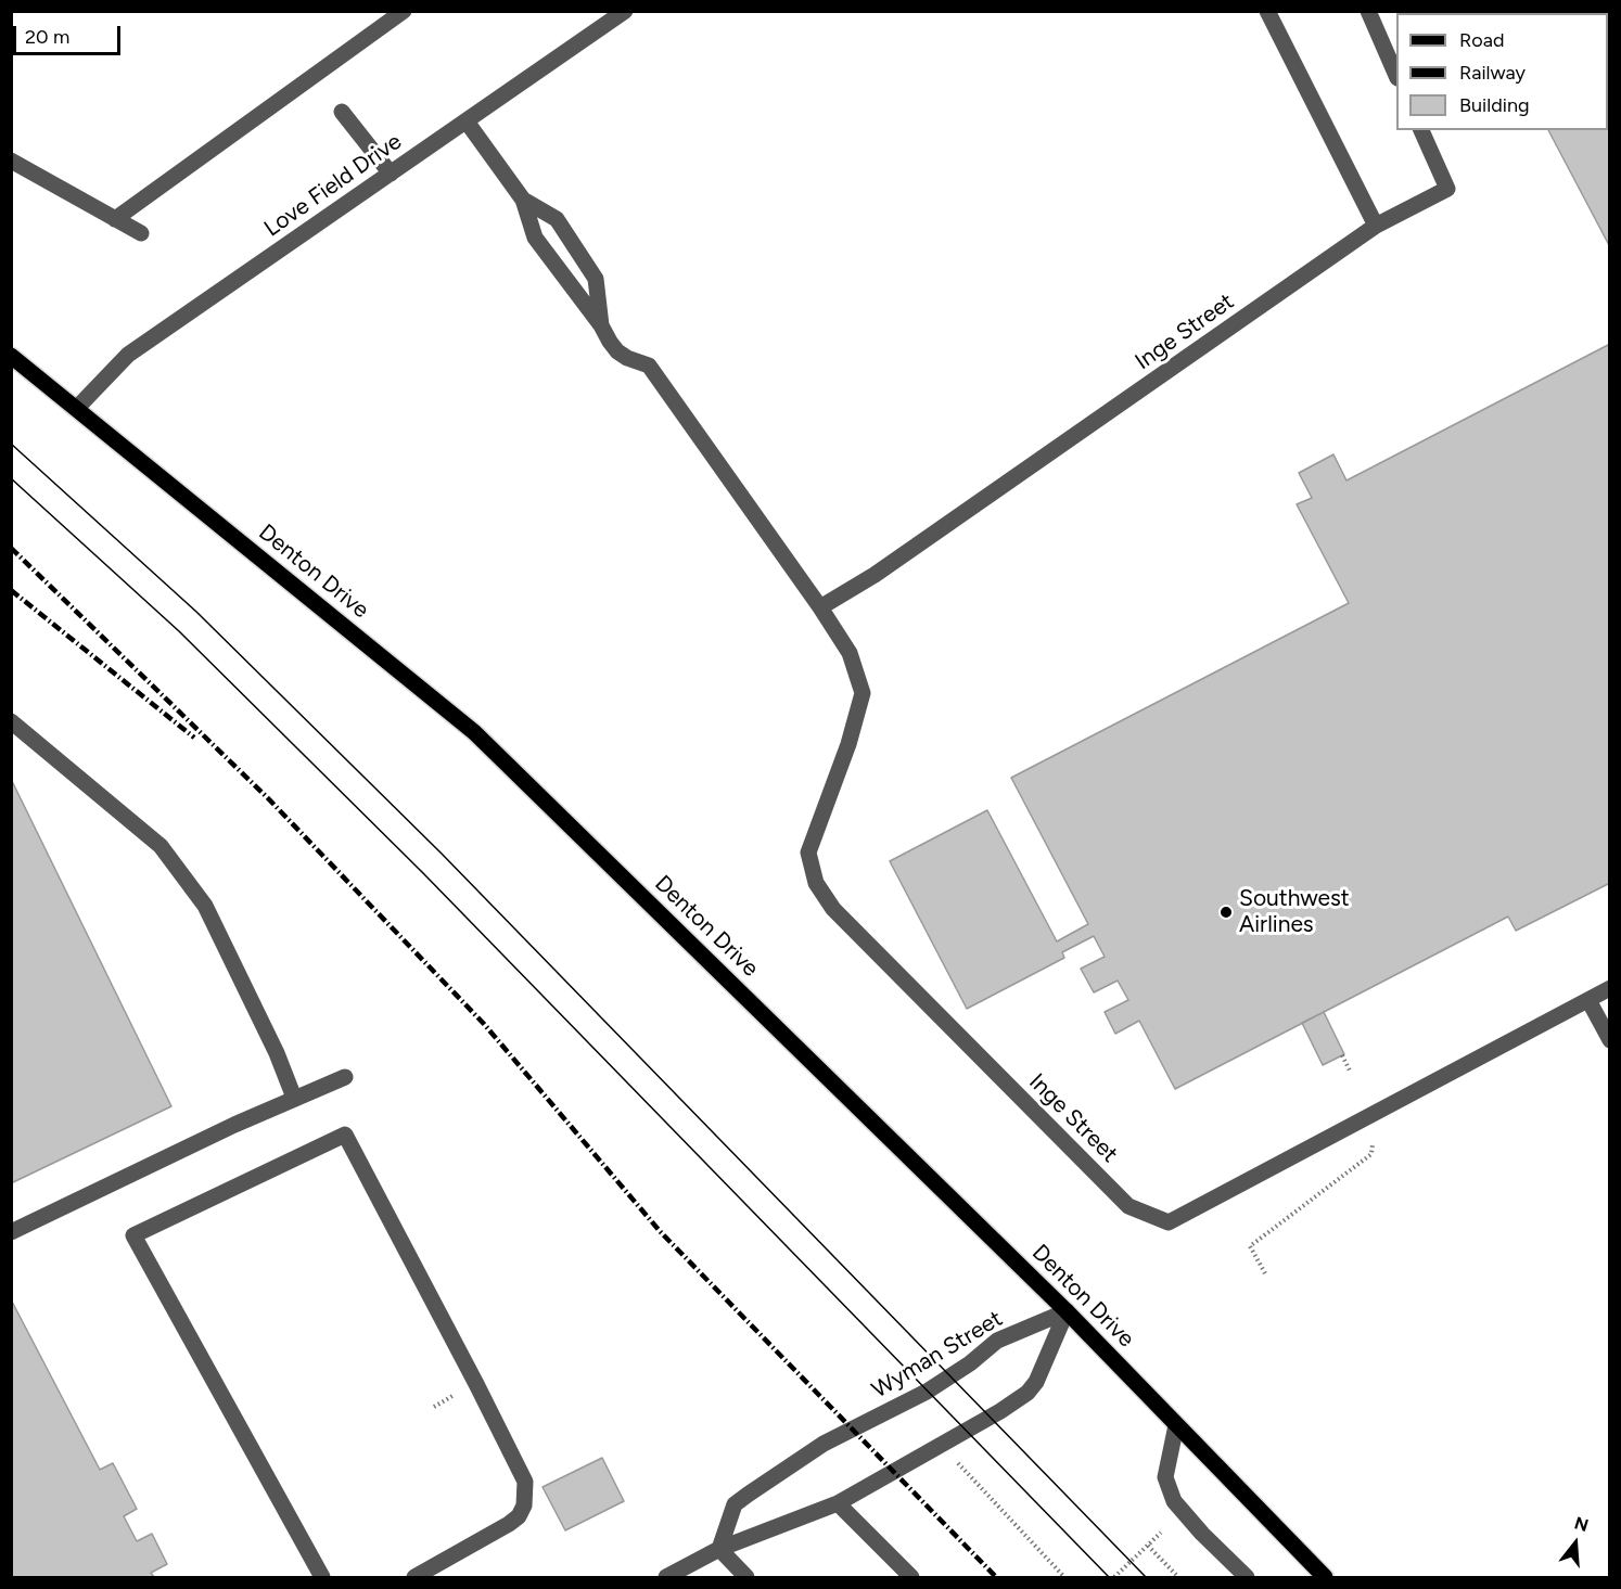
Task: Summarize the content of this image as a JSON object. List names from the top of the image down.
{
  "streets": {
    "main road": ["Denton Drive"],
    "street": ["Love Field Drive", "Inge Street", "Wyman Street"]
  },
  "crossings": [
    ["Love Field Drive", "Inge Street"],
    ["Love Field Drive", "Denton Drive"],
    ["Denton Drive", "Wyman Street"]
  ],
  "places": ["Southwest Airlines"],
  "legend": ["Road", "Railway", "Building"],
  "scale_bar": "20 m",
  "north": "top"
}
